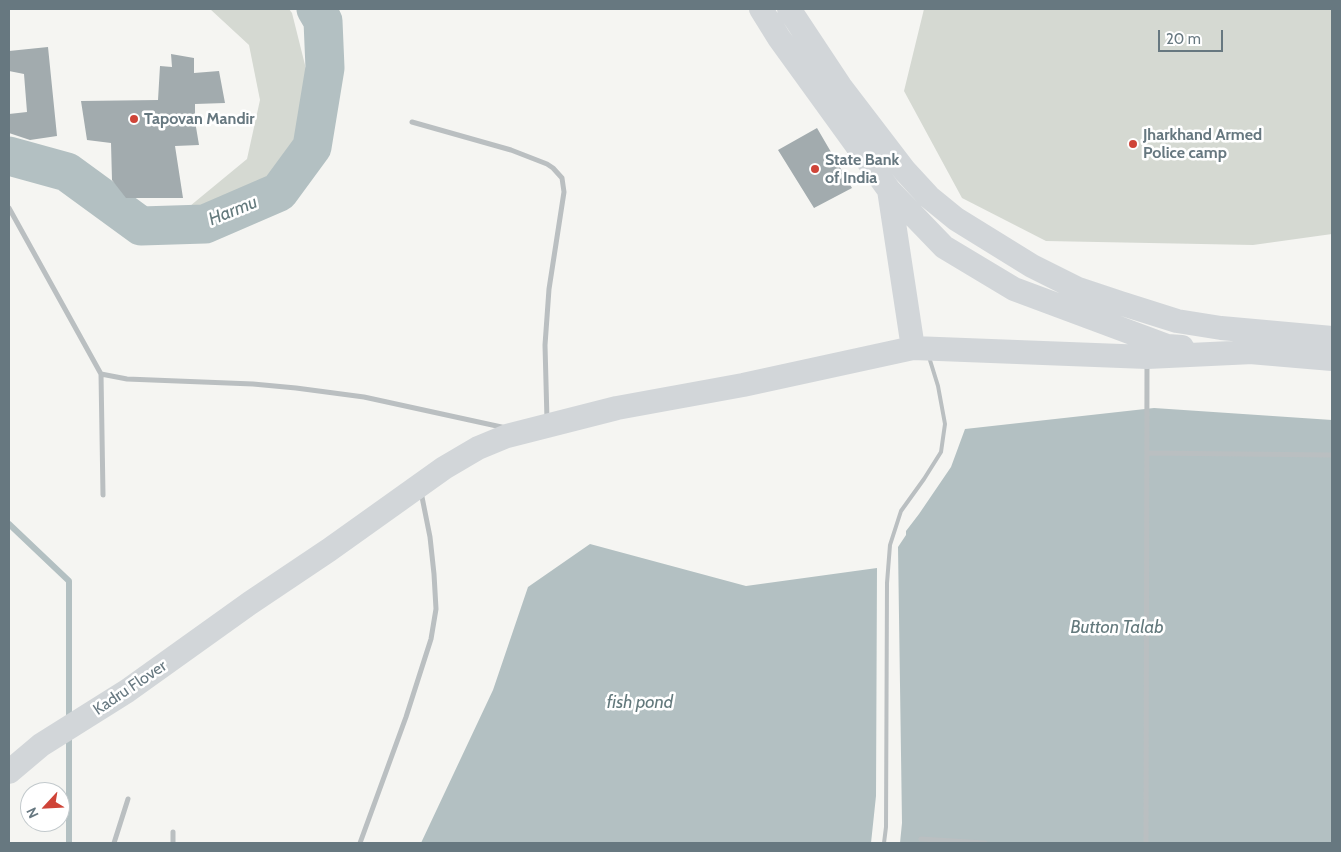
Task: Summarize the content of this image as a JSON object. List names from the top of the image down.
{
  "streets": {
    "main road": ["Kadru Flover"]
  },
  "water": ["Harmu", "Button Talab", "fish pond"],
  "places": ["Tapovan Mandir", "Jharkhand Armed Police camp", "State Bank of India"],
  "scale_bar": "20 m",
  "north": "bottom left"
}
